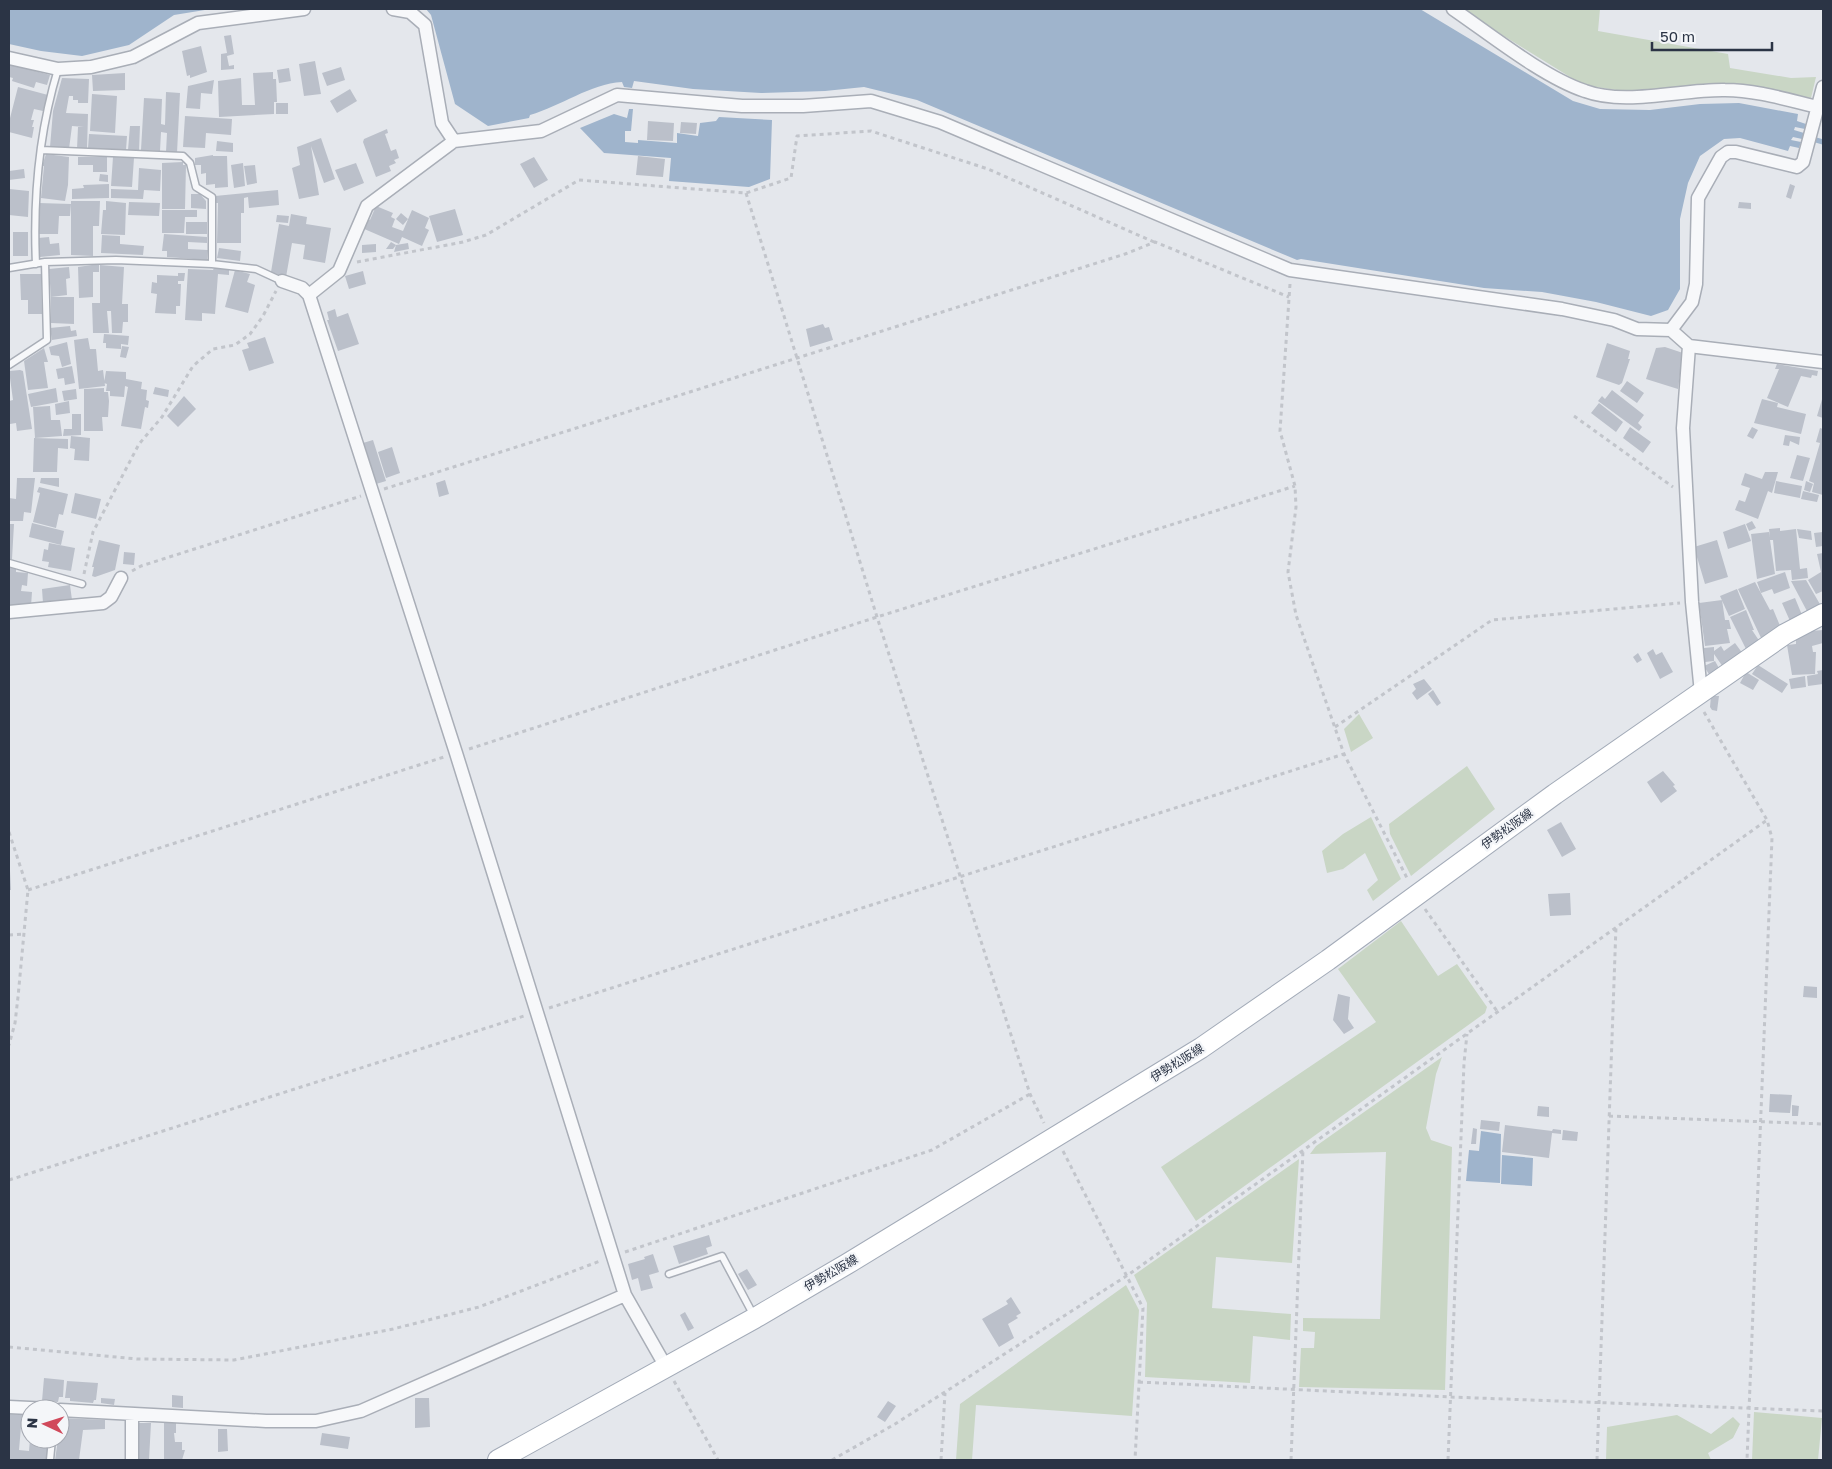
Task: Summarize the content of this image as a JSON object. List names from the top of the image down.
{
  "streets": {
    "main road": ["伊勢松阪線"]
  },
  "scale_bar": "50 m",
  "north": "left"
}
